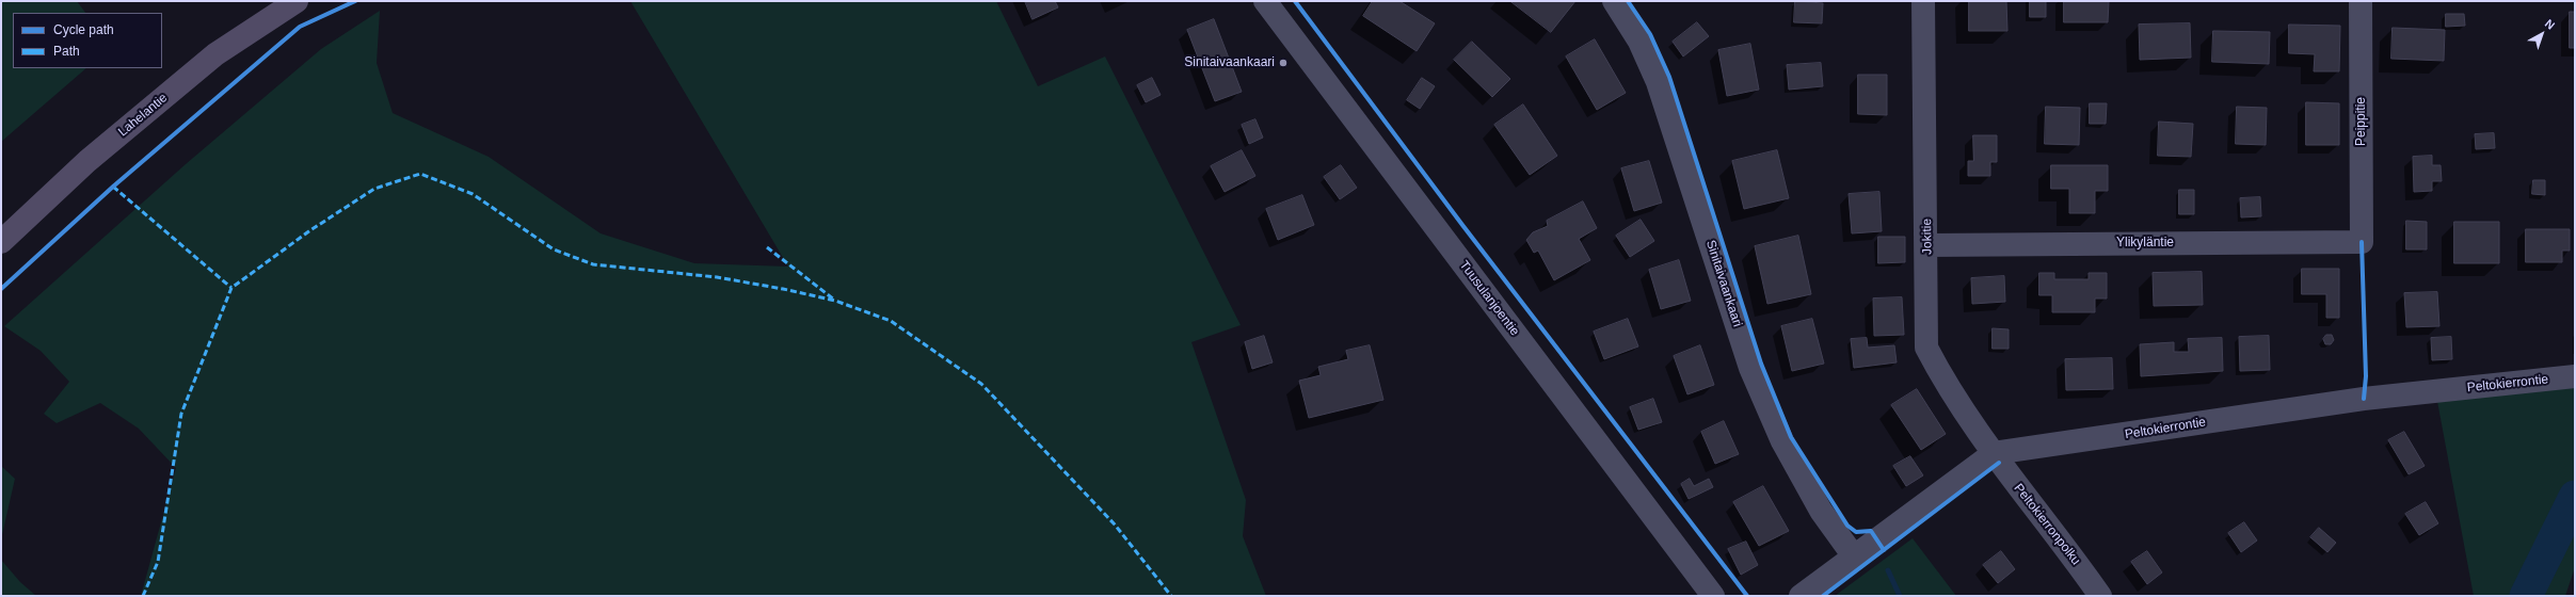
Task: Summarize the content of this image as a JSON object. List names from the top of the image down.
{
  "streets": {
    "main road": ["Lahelantie"],
    "street": [
      "Peippitie",
      "Jokitie",
      "Ylikyläntie",
      "Sinitaivaankaari",
      "Tuusulanjoentie",
      "Peltokierrontie",
      "Peltokierronpolku"
    ]
  },
  "crossings": [
    ["Peippitie", "Ylikyläntie"],
    ["Jokitie", "Ylikyläntie"],
    ["Jokitie", "Peltokierrontie"],
    ["Jokitie", "Peltokierronpolku"],
    ["Sinitaivaankaari", "Peltokierrontie"],
    ["Peltokierrontie", "Peltokierronpolku"]
  ],
  "places": ["Sinitaivaankaari"],
  "legend": ["Cycle path", "Path"],
  "north": "top right"
}
